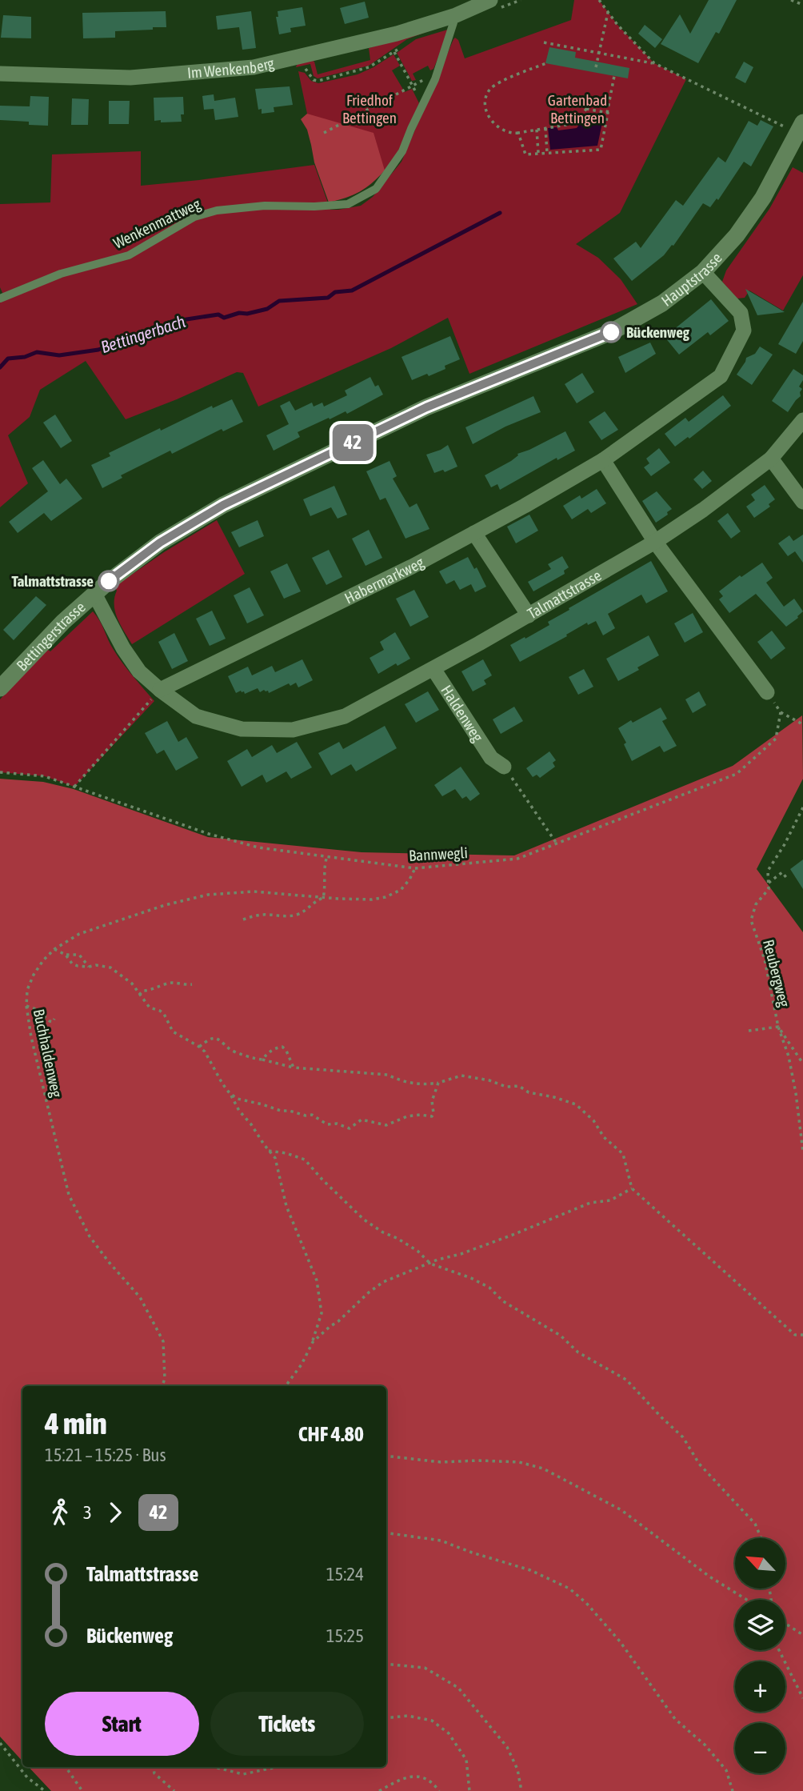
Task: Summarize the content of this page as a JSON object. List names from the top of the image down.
{
  "streets": {
    "street": [
      "Im Wenkenberg",
      "Hauptstrasse",
      "Habermarkweg",
      "Talmattstrasse",
      "Bettingerstrasse",
      "Haldenweg"
    ],
    "lane": ["Wenkenmattweg"],
    "path": ["Bannwegli", "Reubergweg", "Buchhaldenweg"]
  },
  "crossings": [
    ["Im Wenkenberg", "Wenkenmattweg"],
    ["Hauptstrasse", "Bettingerstrasse"],
    ["Habermarkweg", "Talmattstrasse"],
    ["Talmattstrasse", "Bettingerstrasse"],
    ["Talmattstrasse", "Haldenweg"],
    ["Bannwegli", "Buchhaldenweg"]
  ],
  "water": ["Bettingerbach"],
  "parks": ["Friedhof Bettingen", "Gartenbad Bettingen"],
  "places": ["Bückenweg", "Talmattstrasse"],
  "lines": ["bus line 42"],
  "north": "top left",
  "page": {
    "on_map": "42",
    "heading": ["4 min", "15:21 – 15:25 · Bus", "CHF 4.80"],
    "legs": ["3", "42"],
    "map_buttons": ["+", "−"],
    "list": [
      {
        "name": "Talmattstrasse",
        "value": "15:24"
      },
      {
        "name": "Bückenweg",
        "value": "15:25"
      }
    ],
    "buttons": ["Start", "Tickets"]
  }
}
